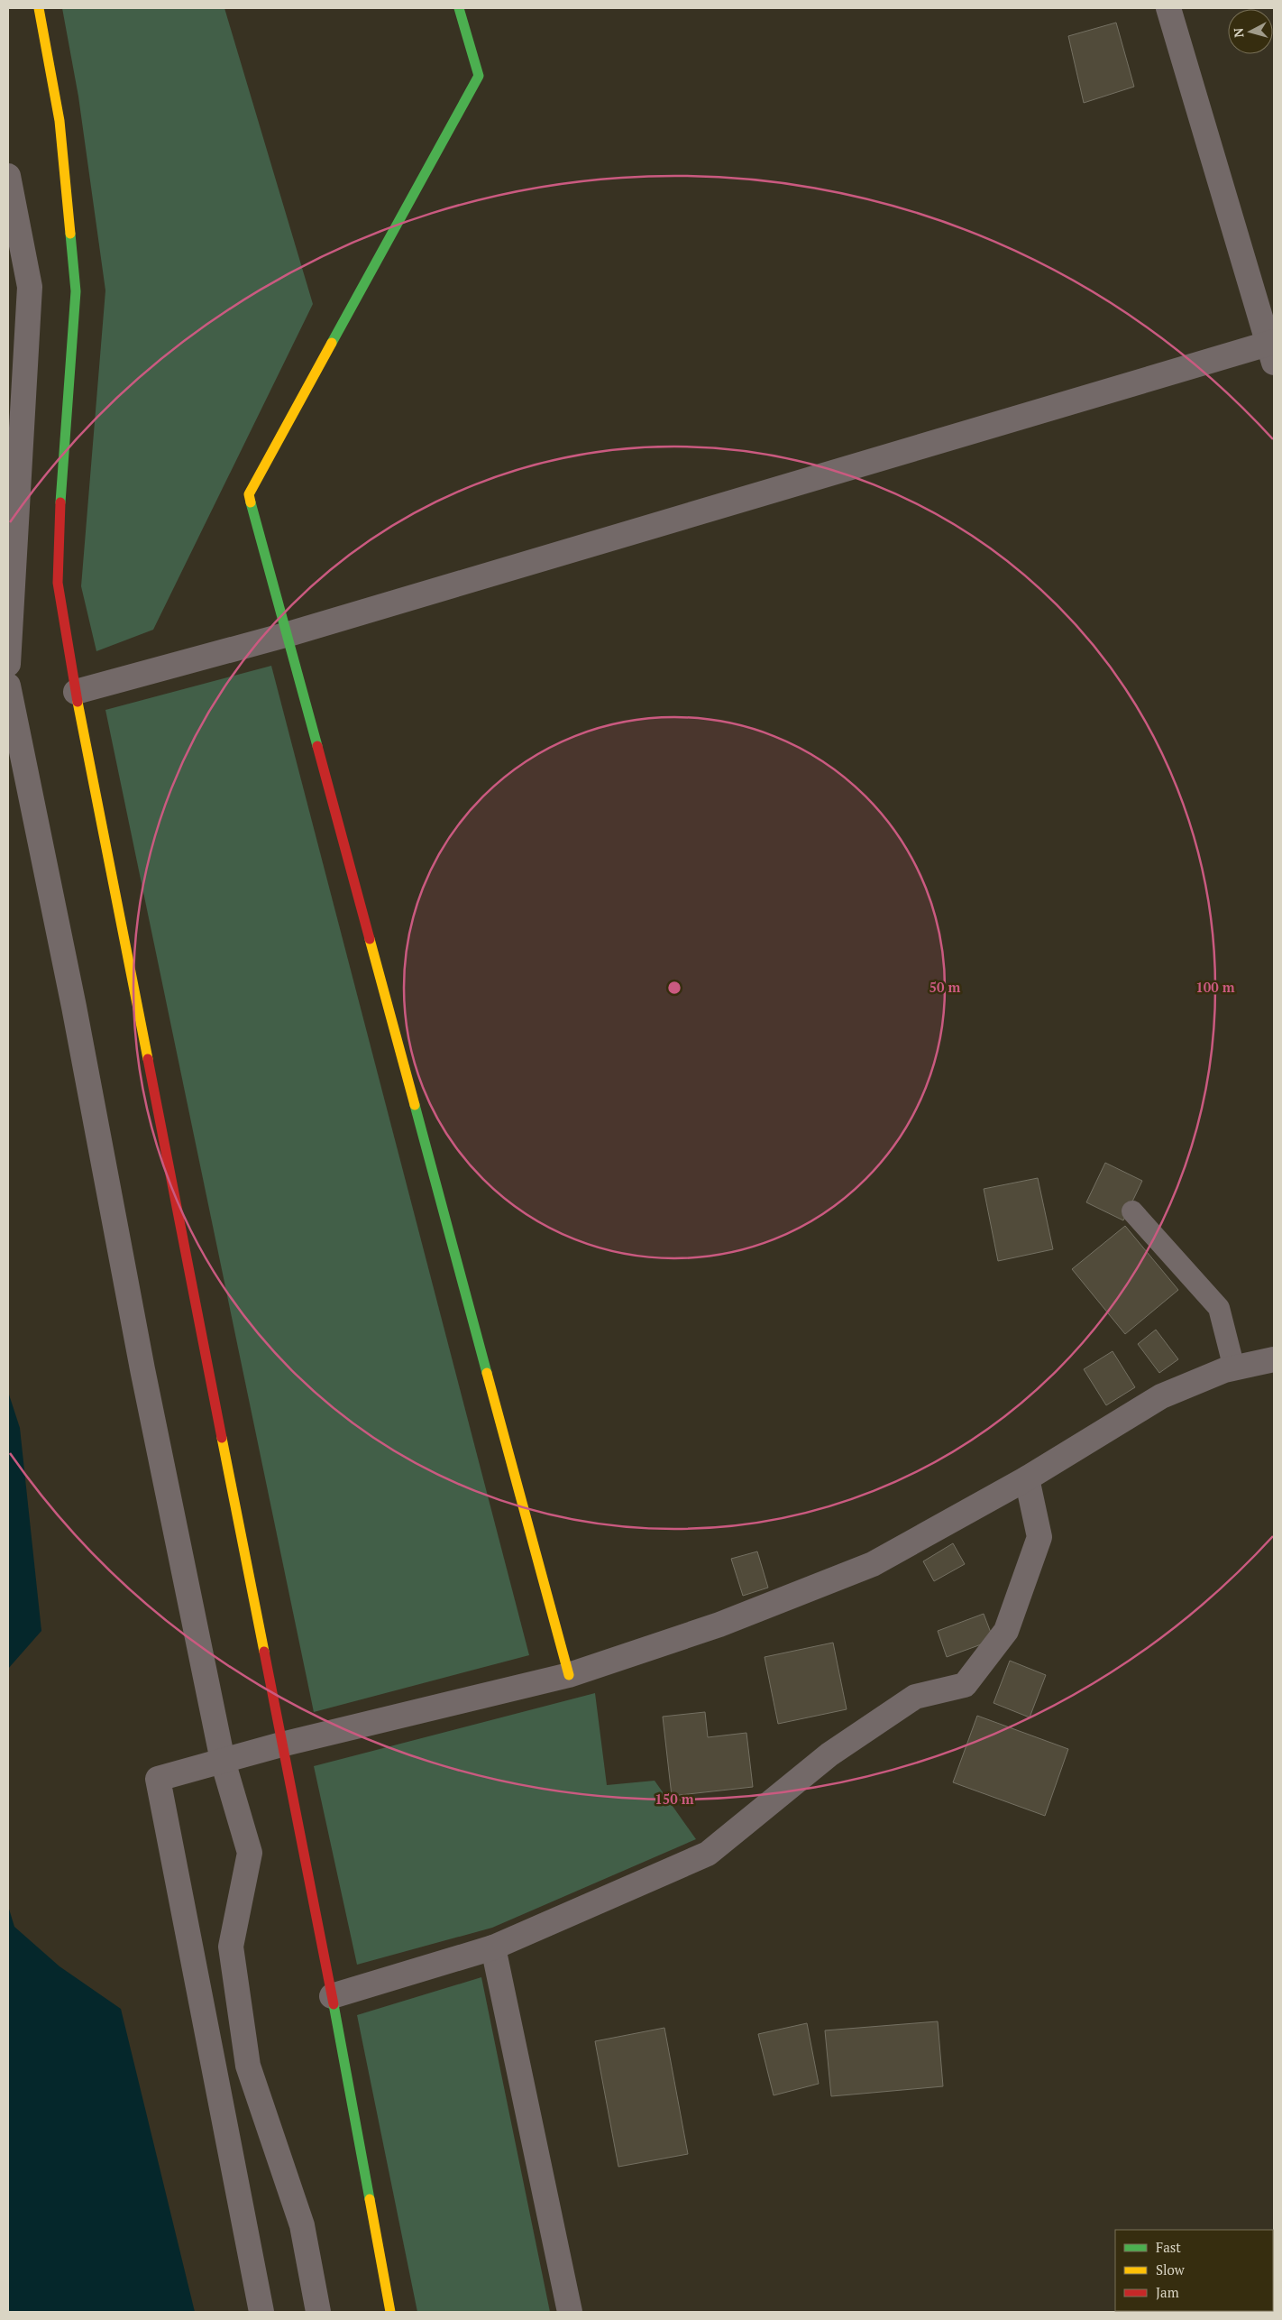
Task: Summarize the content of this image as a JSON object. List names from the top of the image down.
{
  "legend": ["Fast", "Slow", "Jam"],
  "north": "left",
  "rings": ["50 m", "100 m", "150 m"]
}
